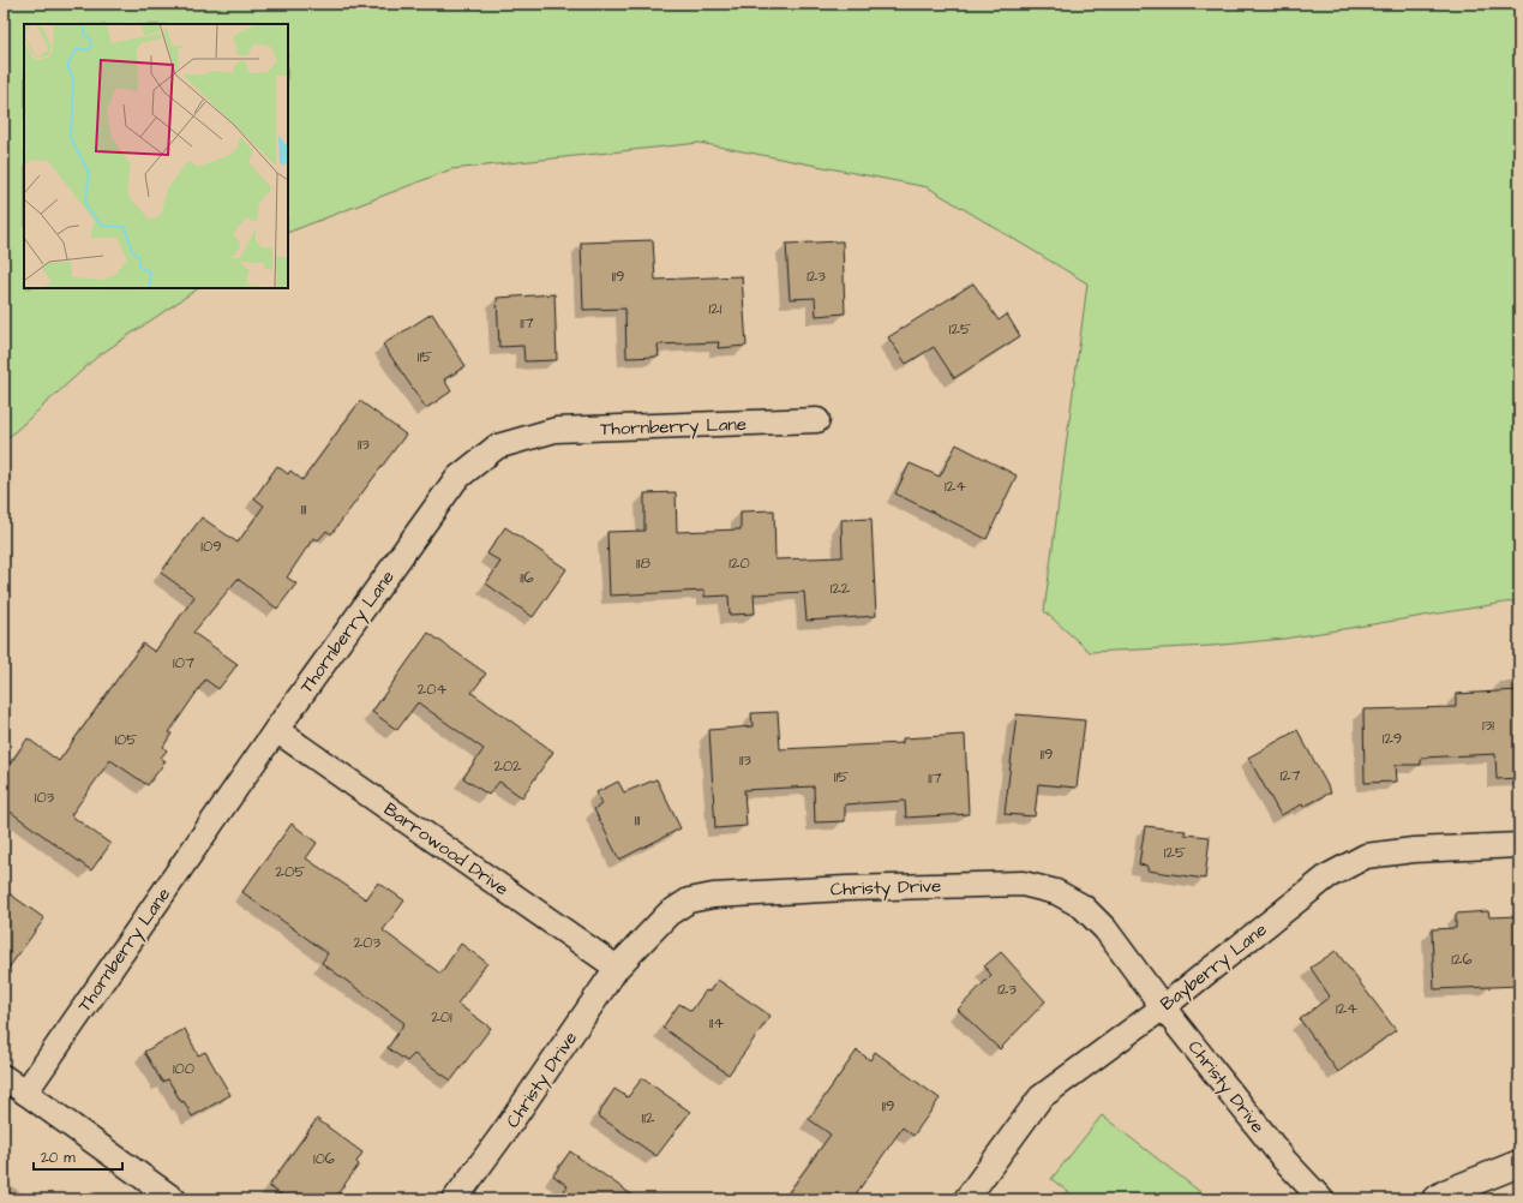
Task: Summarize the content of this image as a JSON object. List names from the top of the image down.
{
  "streets": {
    "street": [
      "Thornberry Lane",
      "Barrowood Drive",
      "Christy Drive",
      "Bayberry Lane"
    ]
  },
  "crossings": [
    ["Thornberry Lane", "Barrowood Drive"],
    ["Barrowood Drive", "Christy Drive"],
    ["Christy Drive", "Bayberry Lane"]
  ],
  "house_numbers": [
    "119",
    "123",
    "121",
    "117",
    "125",
    "115",
    "113",
    "124",
    "111",
    "109",
    "118",
    "120",
    "116",
    "122",
    "107",
    "204",
    "131",
    "129",
    "105",
    "119",
    "113",
    "202",
    "127",
    "115",
    "117",
    "103",
    "111",
    "125",
    "205",
    "203",
    "126",
    "123",
    "124",
    "201",
    "114",
    "100",
    "119",
    "112",
    "106"
  ],
  "scale_bar": "20 m"
}
